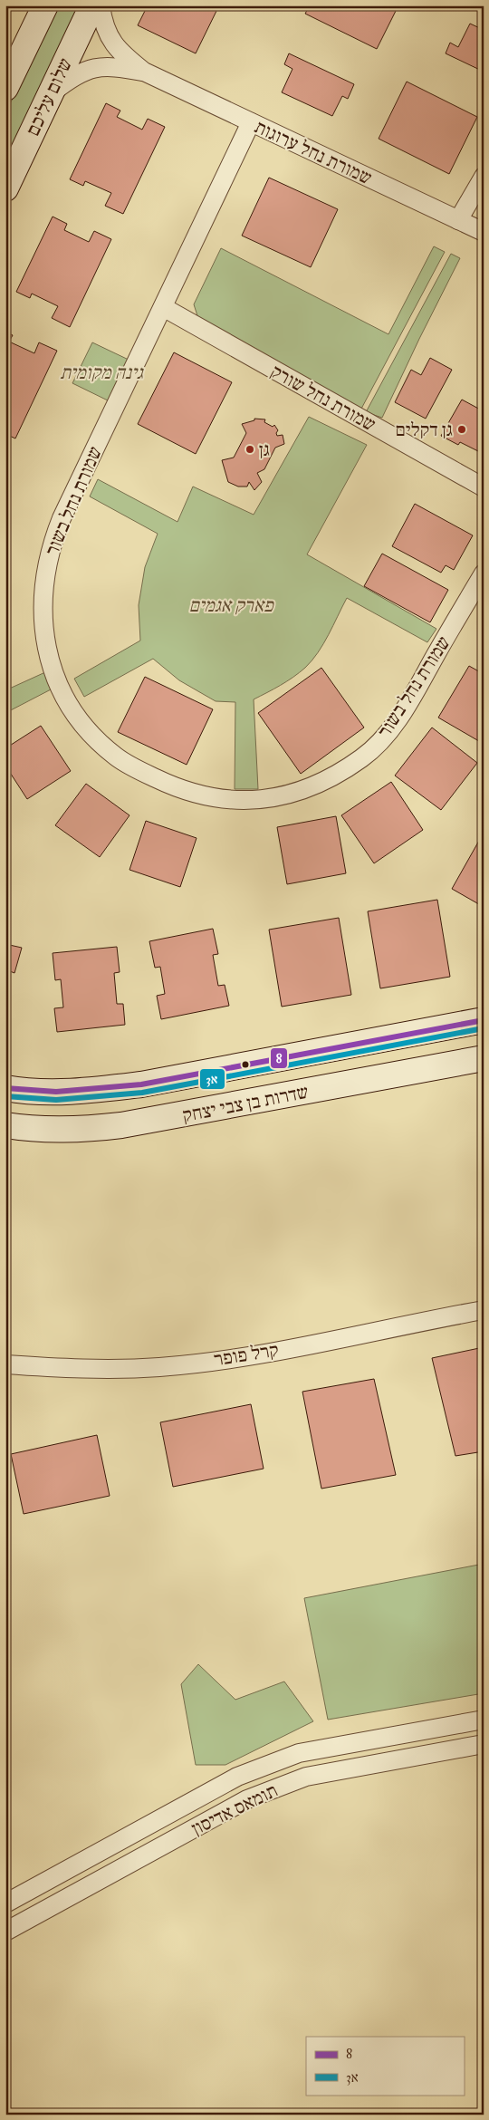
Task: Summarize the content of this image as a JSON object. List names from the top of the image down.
{
  "streets": {
    "main road": ["שלום עליכם", "שדרות בן צבי יצחק"],
    "street": [
      "שמורת נחל ערוגות",
      "שמורת נחל שורק",
      "שמורת נחל בשור",
      "קרל פופר",
      "תומאס אדיסון"
    ]
  },
  "crossings": [
    ["שלום עליכם", "שמורת נחל ערוגות"],
    ["שמורת נחל ערוגות", "שמורת נחל בשור"],
    ["שמורת נחל שורק", "שמורת נחל בשור"]
  ],
  "parks": ["גינה מקומית", "פארק אגמים"],
  "places": ["גן דקלים", "גן"],
  "lines": ["transit line 8", "transit line 3א"],
  "legend": ["8", "3א"]
}
